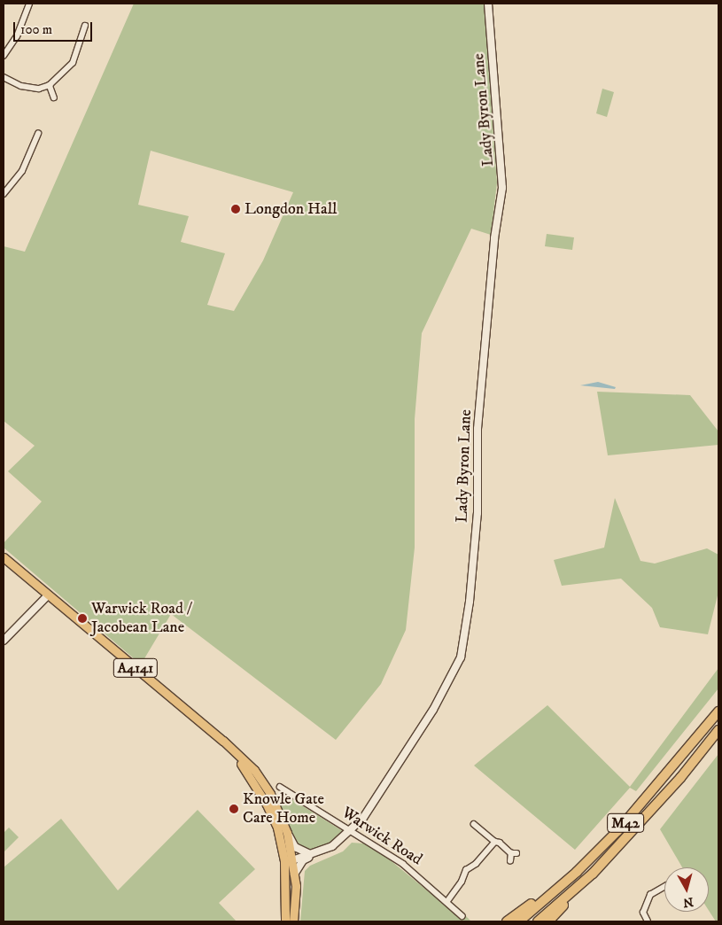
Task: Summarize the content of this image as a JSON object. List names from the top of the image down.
{
  "streets": {
    "highway": ["M42"],
    "main road": ["A4141"],
    "street": ["Lady Byron Lane", "Warwick Road"]
  },
  "crossings": [
    ["Lady Byron Lane", "A4141"],
    ["Lady Byron Lane", "Warwick Road"]
  ],
  "places": ["Longdon Hall", "Warwick Road / Jacobean Lane", "Knowle Gate Care Home"],
  "scale_bar": "100 m",
  "north": "bottom"
}
